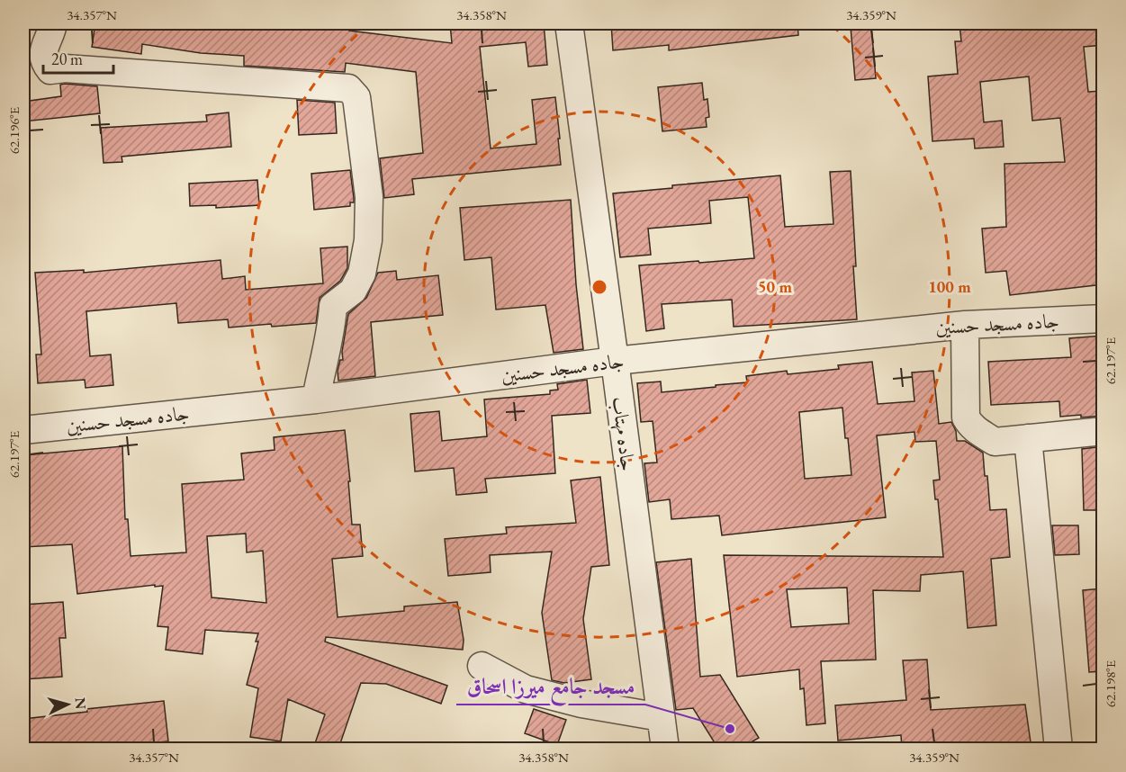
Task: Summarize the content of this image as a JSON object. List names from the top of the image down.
{
  "streets": {
    "street": ["جاده مسجد حسنین", "جاده مهتاب"]
  },
  "crossings": [
    ["جاده مسجد حسنین", "جاده مهتاب"]
  ],
  "places": ["مسجد جامع میرزا اسحاق"],
  "scale_bar": "20 m",
  "north": "right",
  "coordinates": [
    "34.357°N",
    "34.358°N",
    "34.359°N",
    "62.196°E",
    "62.197°E",
    "62.198°E"
  ],
  "rings": ["50 m", "100 m"]
}
